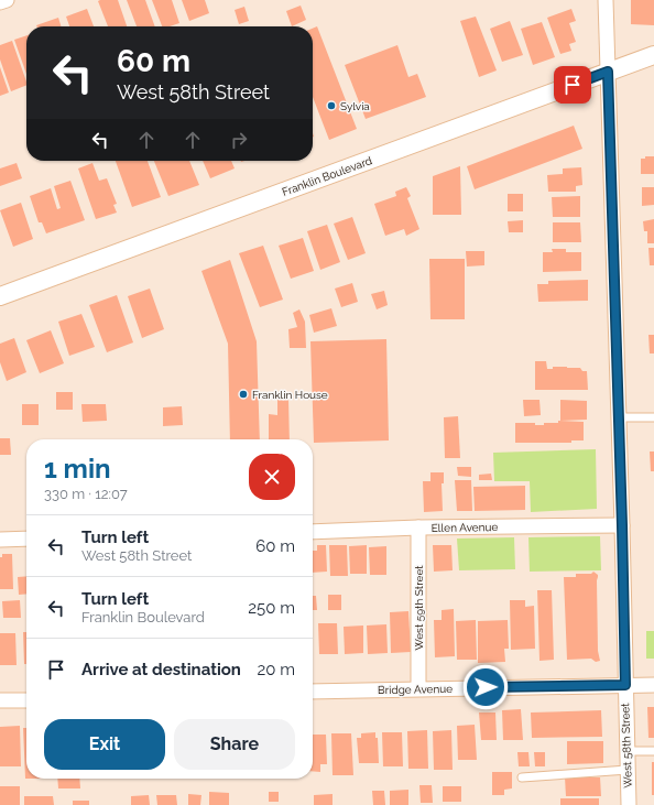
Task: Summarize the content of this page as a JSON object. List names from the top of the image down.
{
  "streets": {
    "street": [
      "Franklin Boulevard",
      "Ellen Avenue",
      "West 59th Street",
      "Bridge Avenue",
      "West 58th Street"
    ]
  },
  "crossings": [
    ["Franklin Boulevard", "West 58th Street"],
    ["Ellen Avenue", "West 59th Street"],
    ["Ellen Avenue", "West 58th Street"],
    ["West 59th Street", "Bridge Avenue"],
    ["Bridge Avenue", "West 58th Street"]
  ],
  "places": ["Sylvia", "Franklin House"],
  "page": {
    "turn": ["60 m", "West 58th Street"],
    "heading": ["1 min", "330 m · 12:07"],
    "list": [
      {
        "name": "Turn left",
        "note": "West 58th Street",
        "value": "60 m"
      },
      {
        "name": "Turn left",
        "note": "Franklin Boulevard",
        "value": "250 m"
      },
      {
        "name": "Arrive at destination",
        "value": "20 m"
      }
    ],
    "buttons": ["Exit", "Share"]
  }
}
